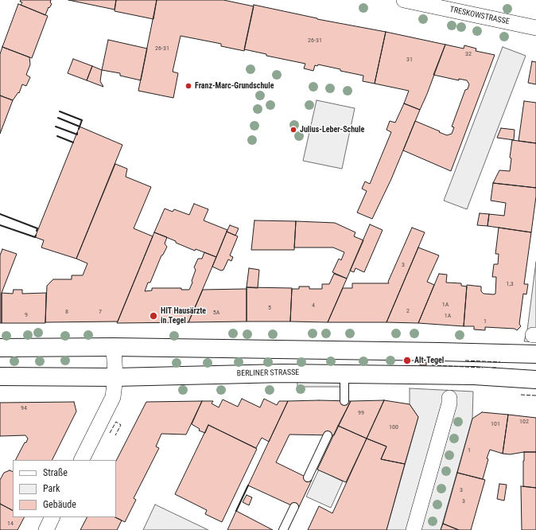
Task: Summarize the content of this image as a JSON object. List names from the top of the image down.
{
  "streets": {
    "main road": ["BERLINER STRASSE"],
    "street": ["TRESKOWSTRASSE"]
  },
  "places": [
    "Franz-Marc-Grundschule",
    "Julius-Leber-Schule",
    "HIT Hausärzte in Tegel",
    "Alt-Tegel"
  ],
  "house_numbers": [
    "26-31",
    "26-31",
    "32",
    "31",
    "3",
    "1,3",
    "1A",
    "4",
    "5",
    "2",
    "8",
    "7",
    "5A",
    "9",
    "1A",
    "1",
    "94",
    "99",
    "102",
    "101",
    "100",
    "1",
    "3",
    "3",
    "14"
  ],
  "legend": ["Straße", "Park", "Gebäude"]
}
